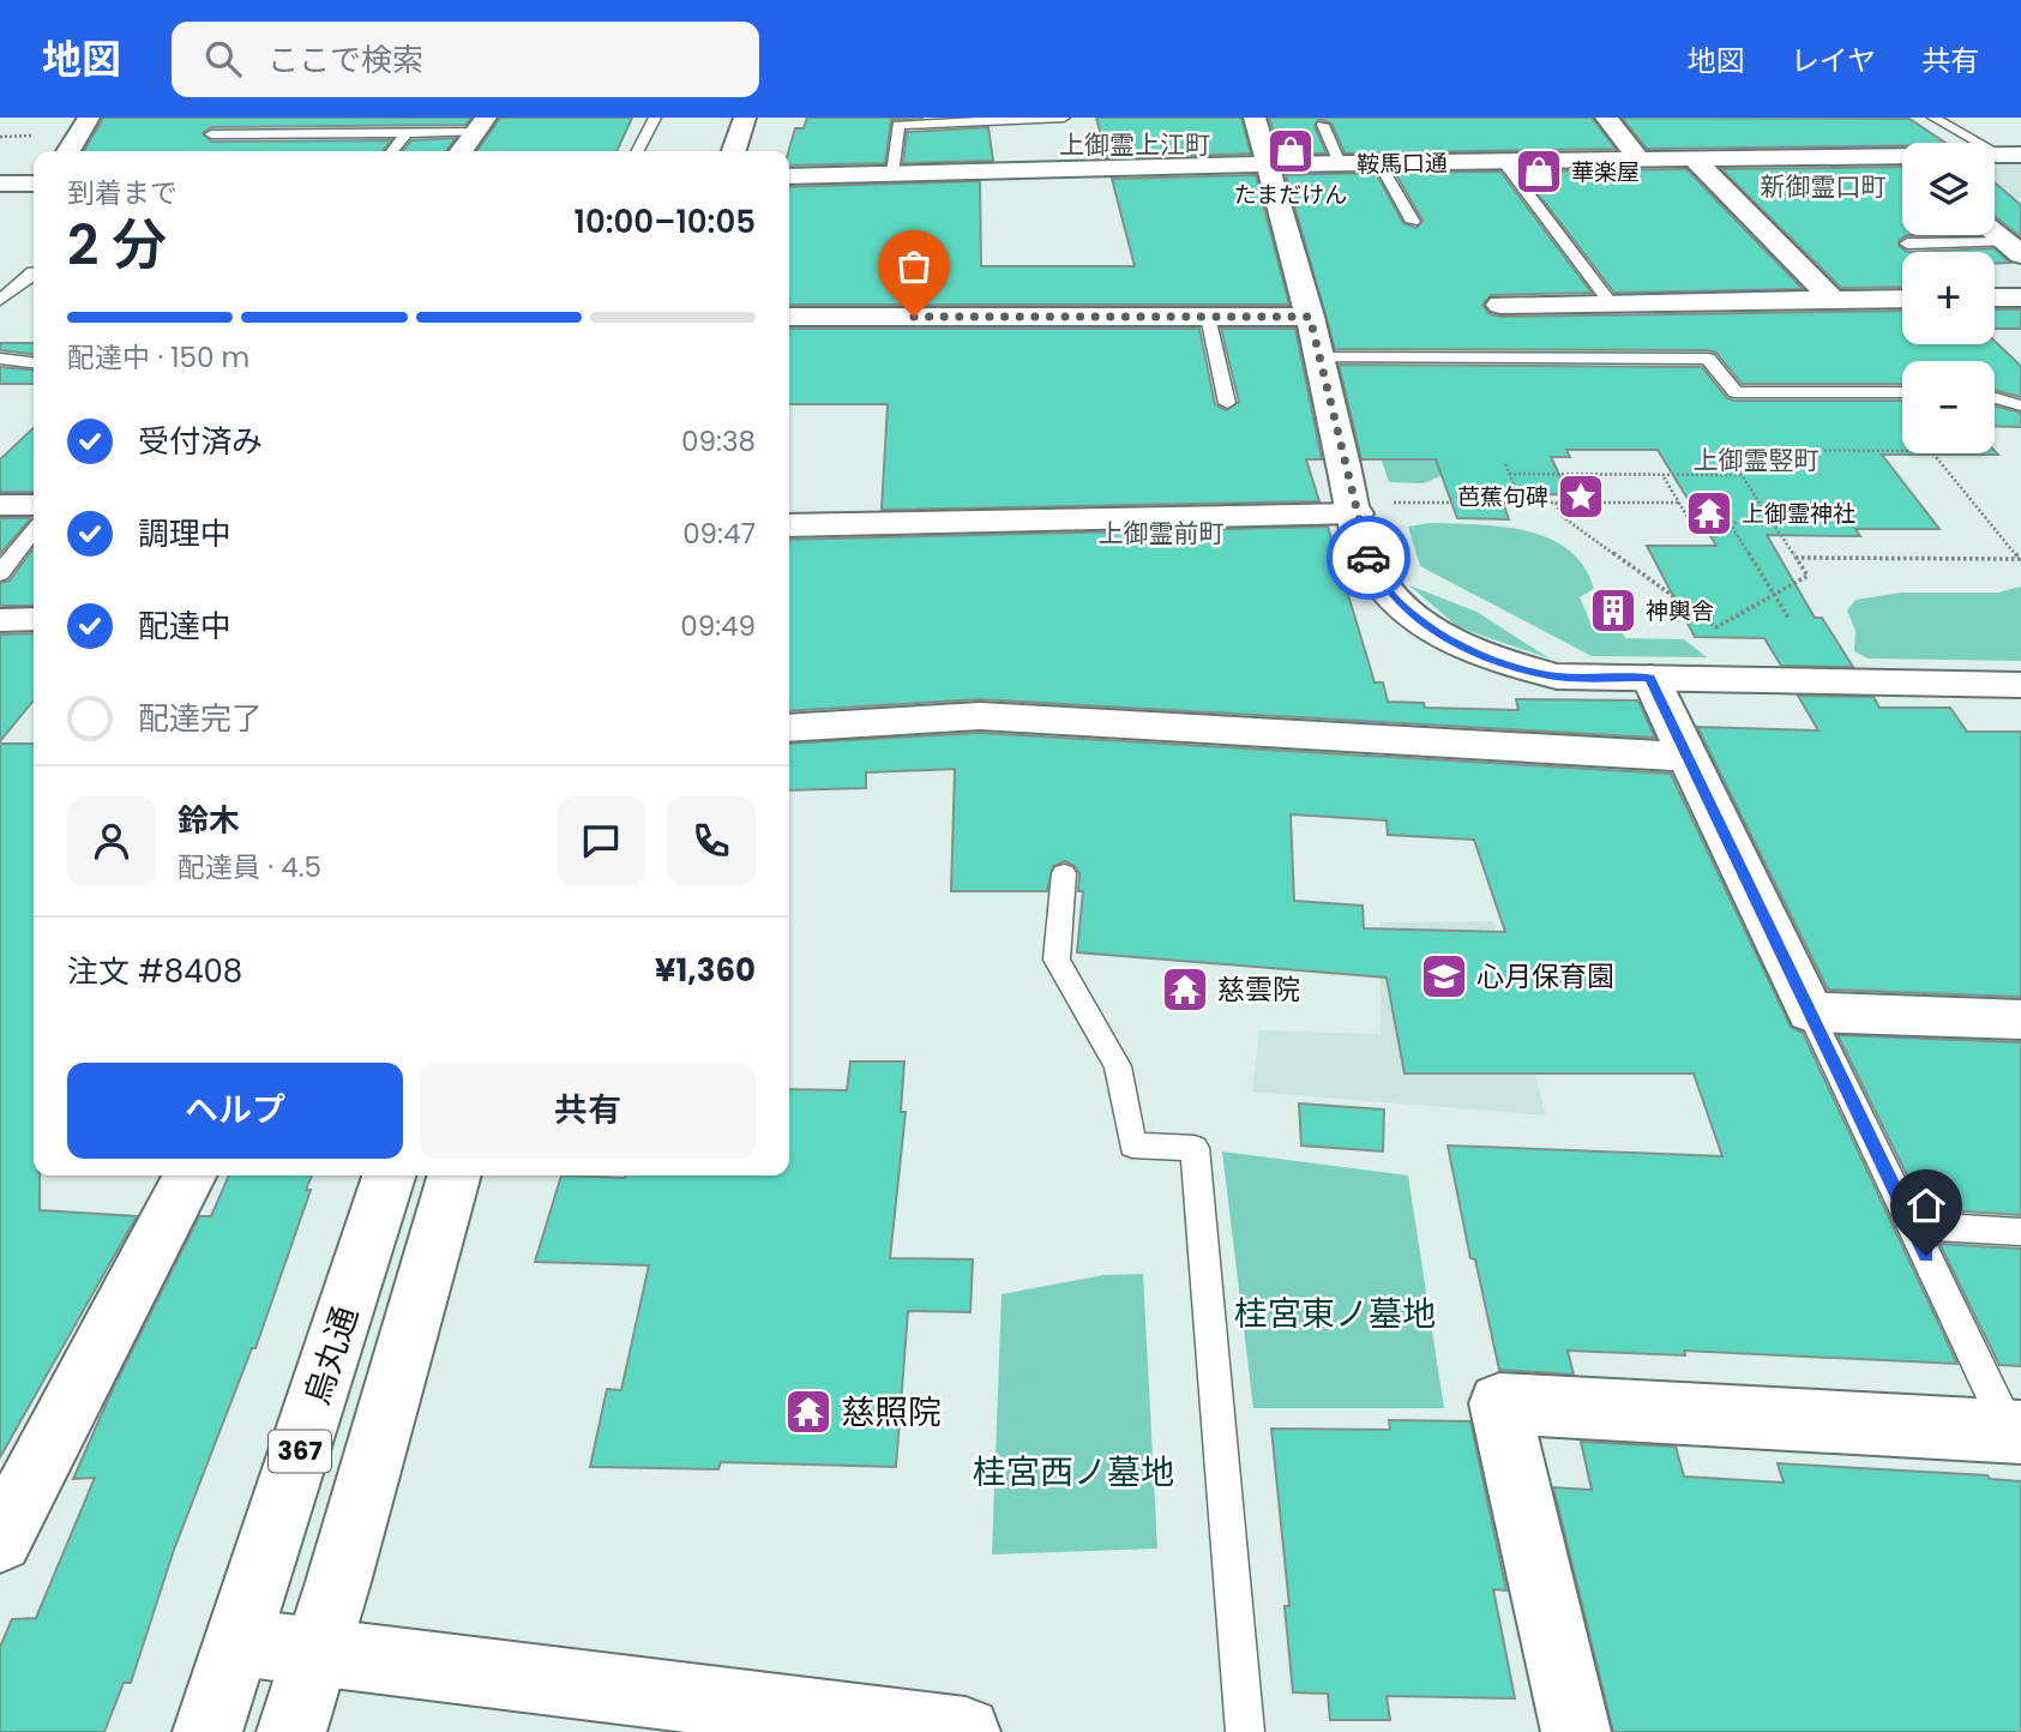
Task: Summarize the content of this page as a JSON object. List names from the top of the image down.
{
  "streets": {
    "main road": ["鞍馬口通", "烏丸通", "367"]
  },
  "districts": [
    "上御霊上江町",
    "新御霊口町",
    "上御霊竪町",
    "上御霊前町"
  ],
  "parks": ["桂宮東ノ墓地", "桂宮西ノ墓地"],
  "places": {
    "shop": ["たまだけん", "華楽屋"],
    "place": ["芭蕉句碑"],
    "temple": ["上御霊神社", "慈雲院", "慈照院"],
    "building": ["神輿舎"],
    "school or university": ["心月保育園"]
  },
  "page": {
    "header": "地図",
    "search": "ここで検索",
    "nav": ["地図", "レイヤ", "共有"],
    "map_buttons": ["+", "−"],
    "heading": ["2 分", "到着まで", "10:00–10:05"],
    "panel": [
      "鈴木",
      "配達員 · 4.5",
      "注文 #8408",
      "¥1,360"
    ],
    "bar": "配達中 · 150 m",
    "list": [
      ["受付済み", "09:38"],
      ["調理中", "09:47"],
      ["配達中", "09:49"],
      "配達完了"
    ],
    "buttons": ["ヘルプ", "共有"]
  }
}
